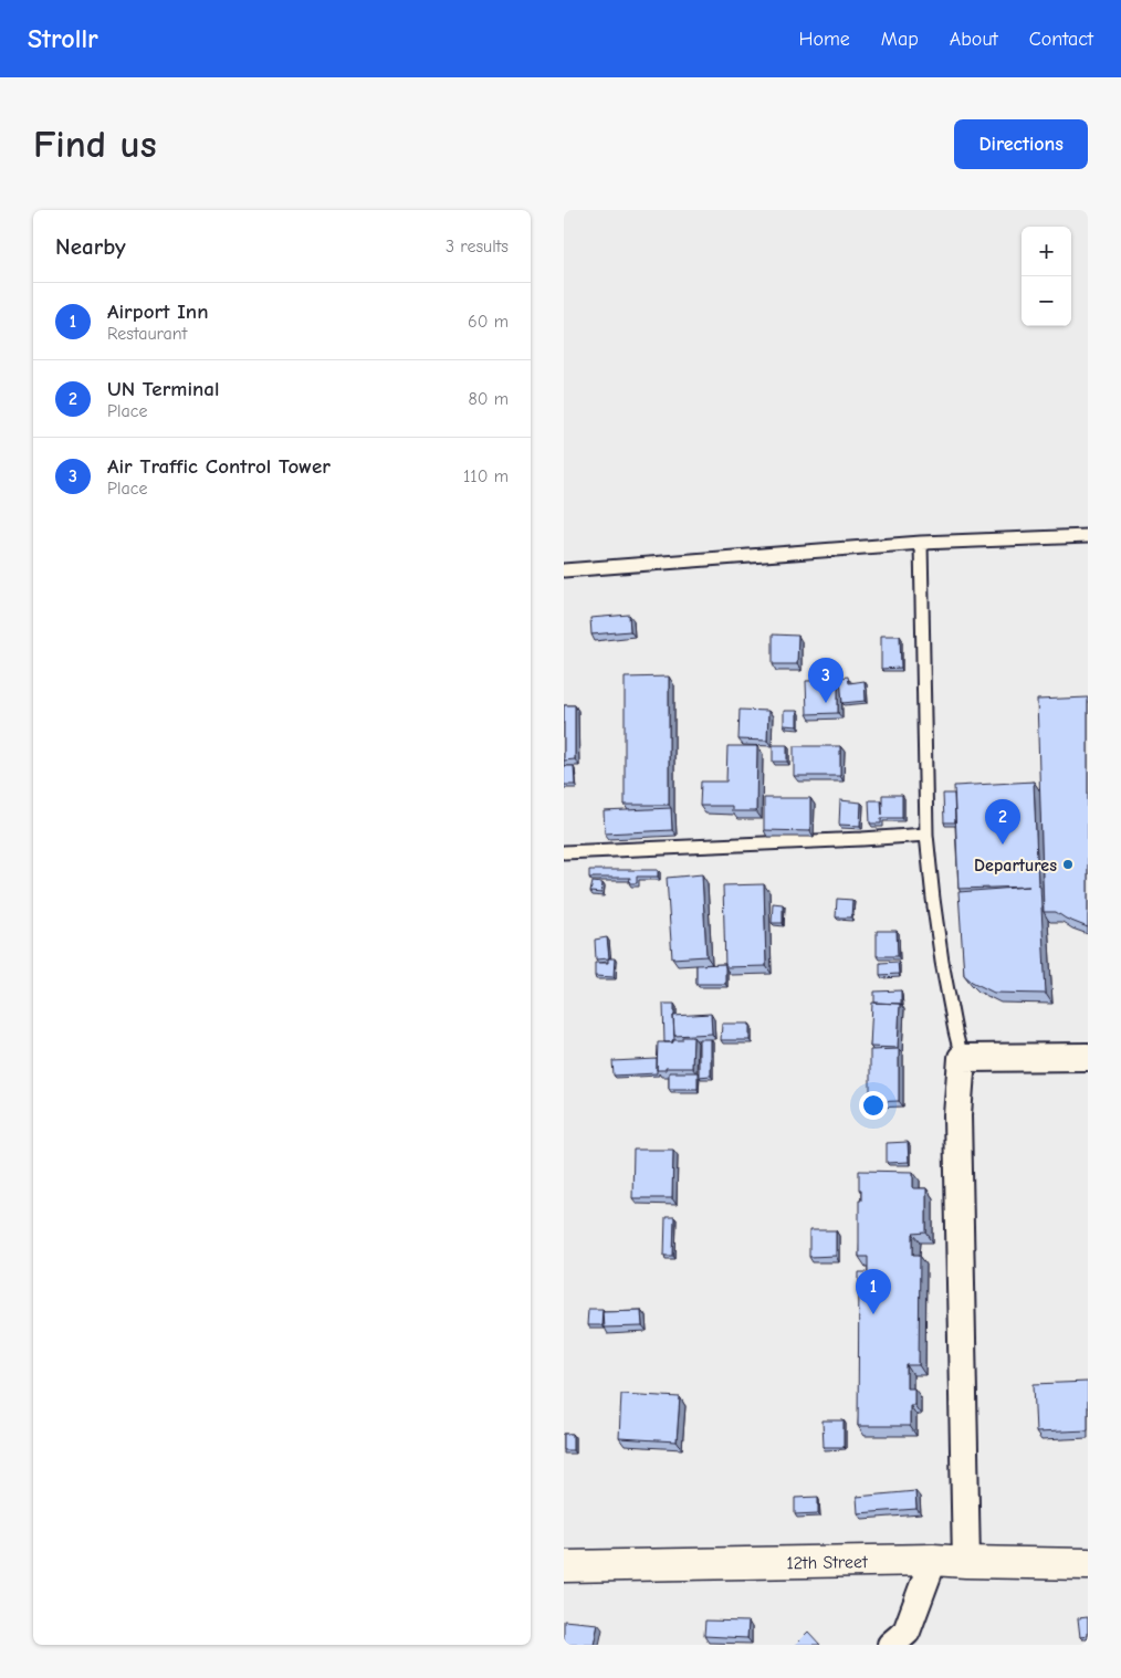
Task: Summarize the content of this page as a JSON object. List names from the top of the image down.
{
  "streets": {
    "street": ["12th Street"]
  },
  "places": ["Departures"],
  "page": {
    "header": "Strollr",
    "nav": [
      "Home",
      "Map",
      "About",
      "Contact"
    ],
    "buttons": "Directions",
    "title": "Find us",
    "heading": ["Nearby", "3 results"],
    "map_buttons": ["+", "−"],
    "list": [
      {
        "mark": "1",
        "name": "Airport Inn",
        "note": "Restaurant",
        "value": "60 m"
      },
      {
        "mark": "2",
        "name": "UN Terminal",
        "note": "Place",
        "value": "80 m"
      },
      {
        "mark": "3",
        "name": "Air Traffic Control Tower",
        "note": "Place",
        "value": "110 m"
      }
    ],
    "pins": ["3", "2", "1"]
  }
}
